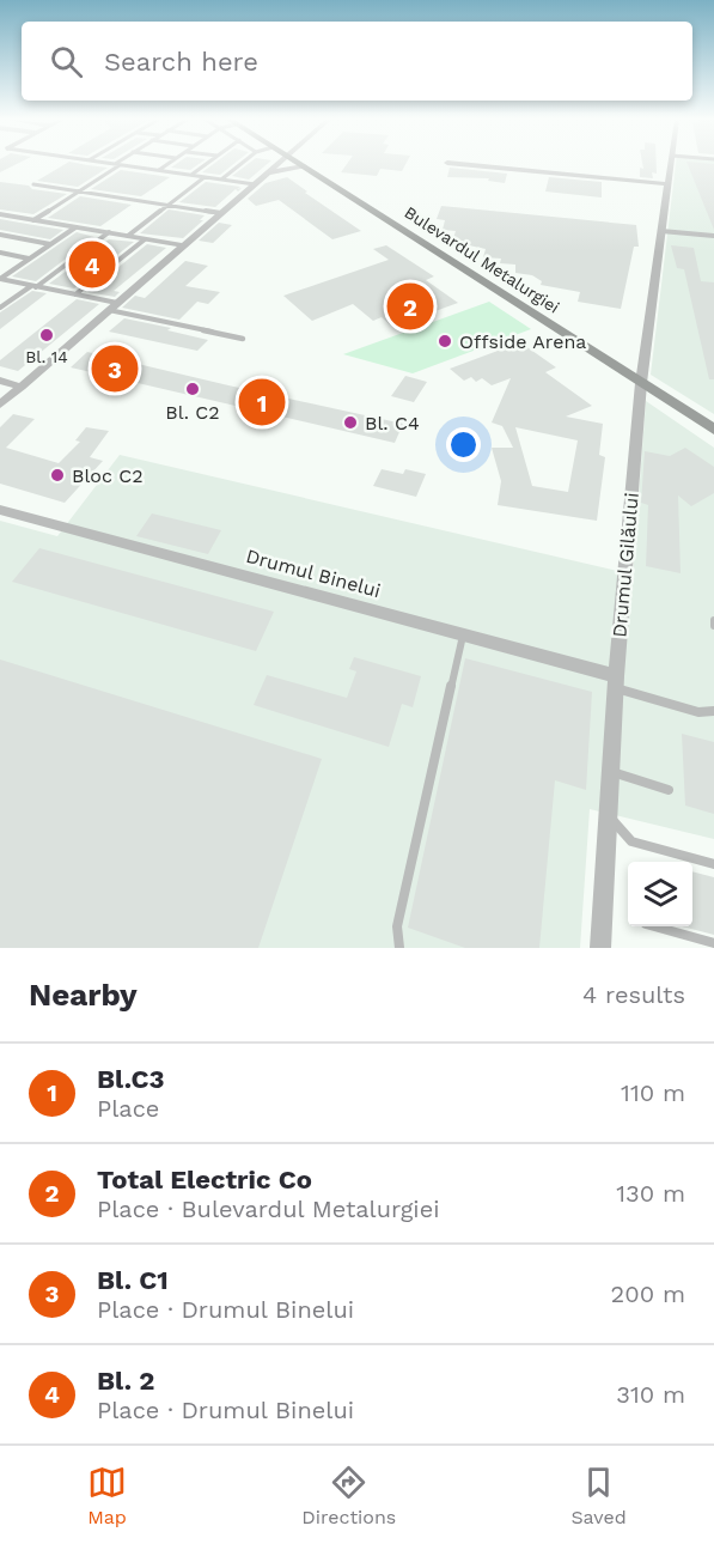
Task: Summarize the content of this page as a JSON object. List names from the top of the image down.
{
  "streets": {
    "main road": ["Bulevardul Metalurgiei"],
    "street": ["Drumul Gilăului", "Drumul Binelui"]
  },
  "crossings": [
    ["Bulevardul Metalurgiei", "Drumul Gilăului"],
    ["Drumul Gilăului", "Drumul Binelui"]
  ],
  "places": [
    "Bl. 14",
    "Offside Arena",
    "Bl. C2",
    "Bl. C4",
    "Bloc C2"
  ],
  "page": {
    "search": "Search here",
    "pins": [
      "4",
      "2",
      "3",
      "1"
    ],
    "heading": ["Nearby", "4 results"],
    "list": [
      {
        "mark": "1",
        "name": "Bl.C3",
        "note": "Place",
        "value": "110 m"
      },
      {
        "mark": "2",
        "name": "Total Electric Co",
        "note": "Place · Bulevardul Metalurgiei",
        "value": "130 m"
      },
      {
        "mark": "3",
        "name": "Bl. C1",
        "note": "Place · Drumul Binelui",
        "value": "200 m"
      },
      {
        "mark": "4",
        "name": "Bl. 2",
        "note": "Place · Drumul Binelui",
        "value": "310 m"
      }
    ],
    "nav": ["Map", "Directions", "Saved"]
  }
}
